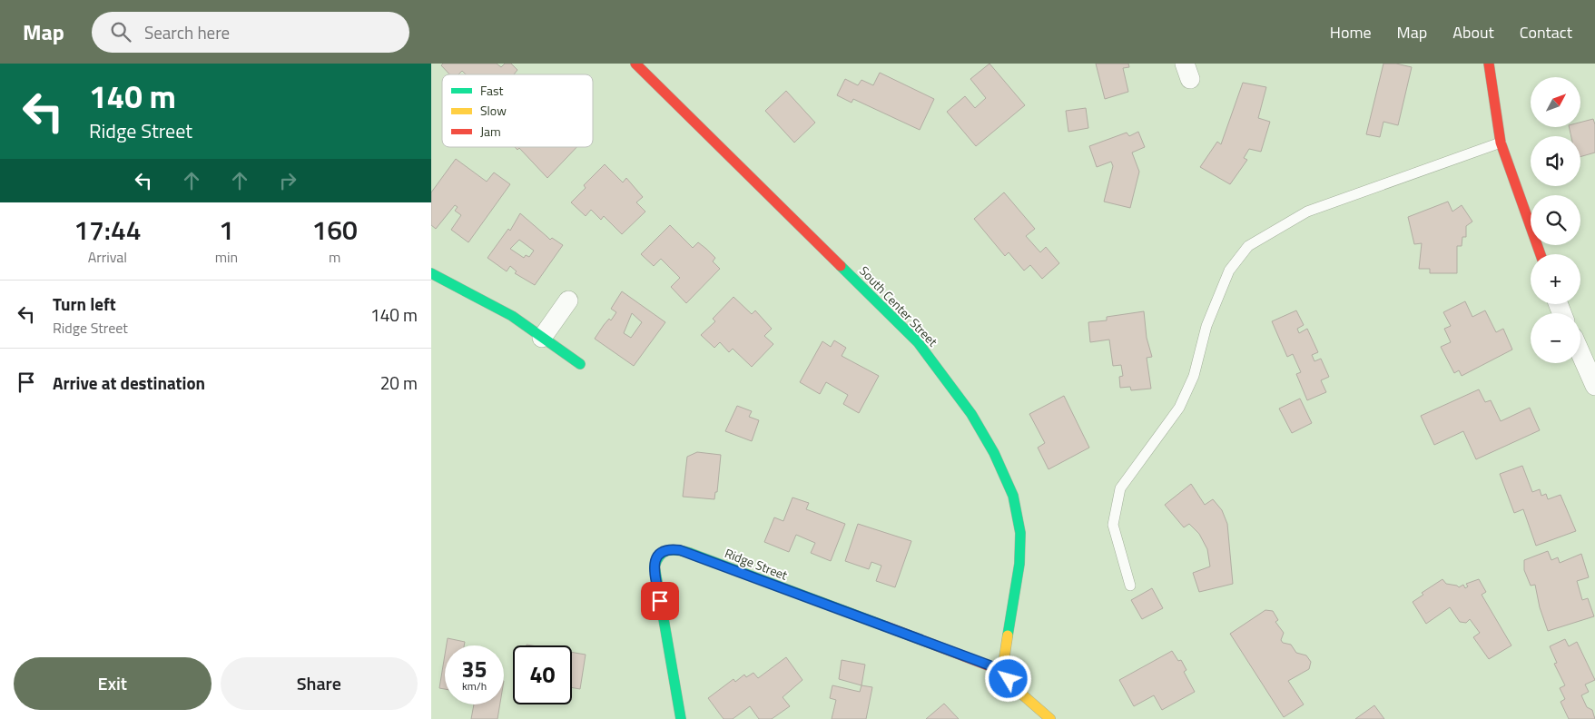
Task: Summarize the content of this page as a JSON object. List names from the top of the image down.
{
  "streets": {
    "street": ["South Center Street", "Ridge Street"]
  },
  "crossings": [
    ["South Center Street", "Ridge Street"]
  ],
  "legend": ["Fast", "Slow", "Jam"],
  "north": "top right",
  "page": {
    "header": "Map",
    "search": "Search here",
    "nav": [
      "Home",
      "Map",
      "About",
      "Contact"
    ],
    "turn": ["140 m", "Ridge Street"],
    "map_buttons": ["+", "−"],
    "eta": [
      "17:44",
      "Arrival",
      "1",
      "min",
      "160",
      "m"
    ],
    "list": [
      {
        "name": "Turn left",
        "note": "Ridge Street",
        "value": "140 m"
      },
      {
        "name": "Arrive at destination",
        "value": "20 m"
      }
    ],
    "speed": "35 km/h",
    "limit": "40",
    "buttons": ["Exit", "Share"]
  }
}
